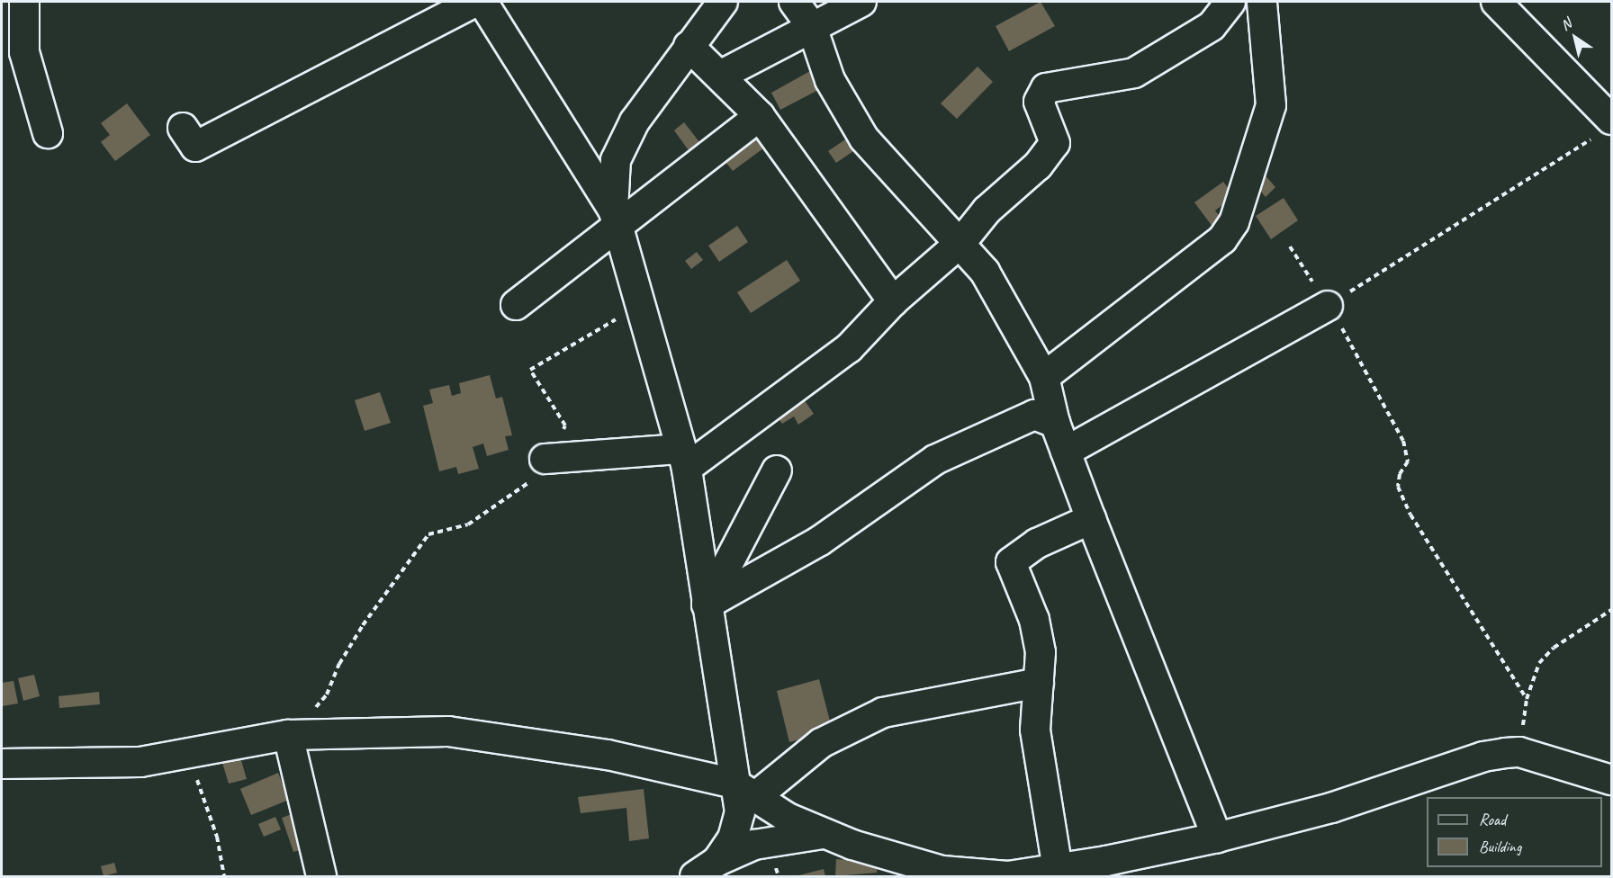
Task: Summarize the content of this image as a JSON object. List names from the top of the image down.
{
  "legend": ["Road", "Building"],
  "north": "top left"
}
